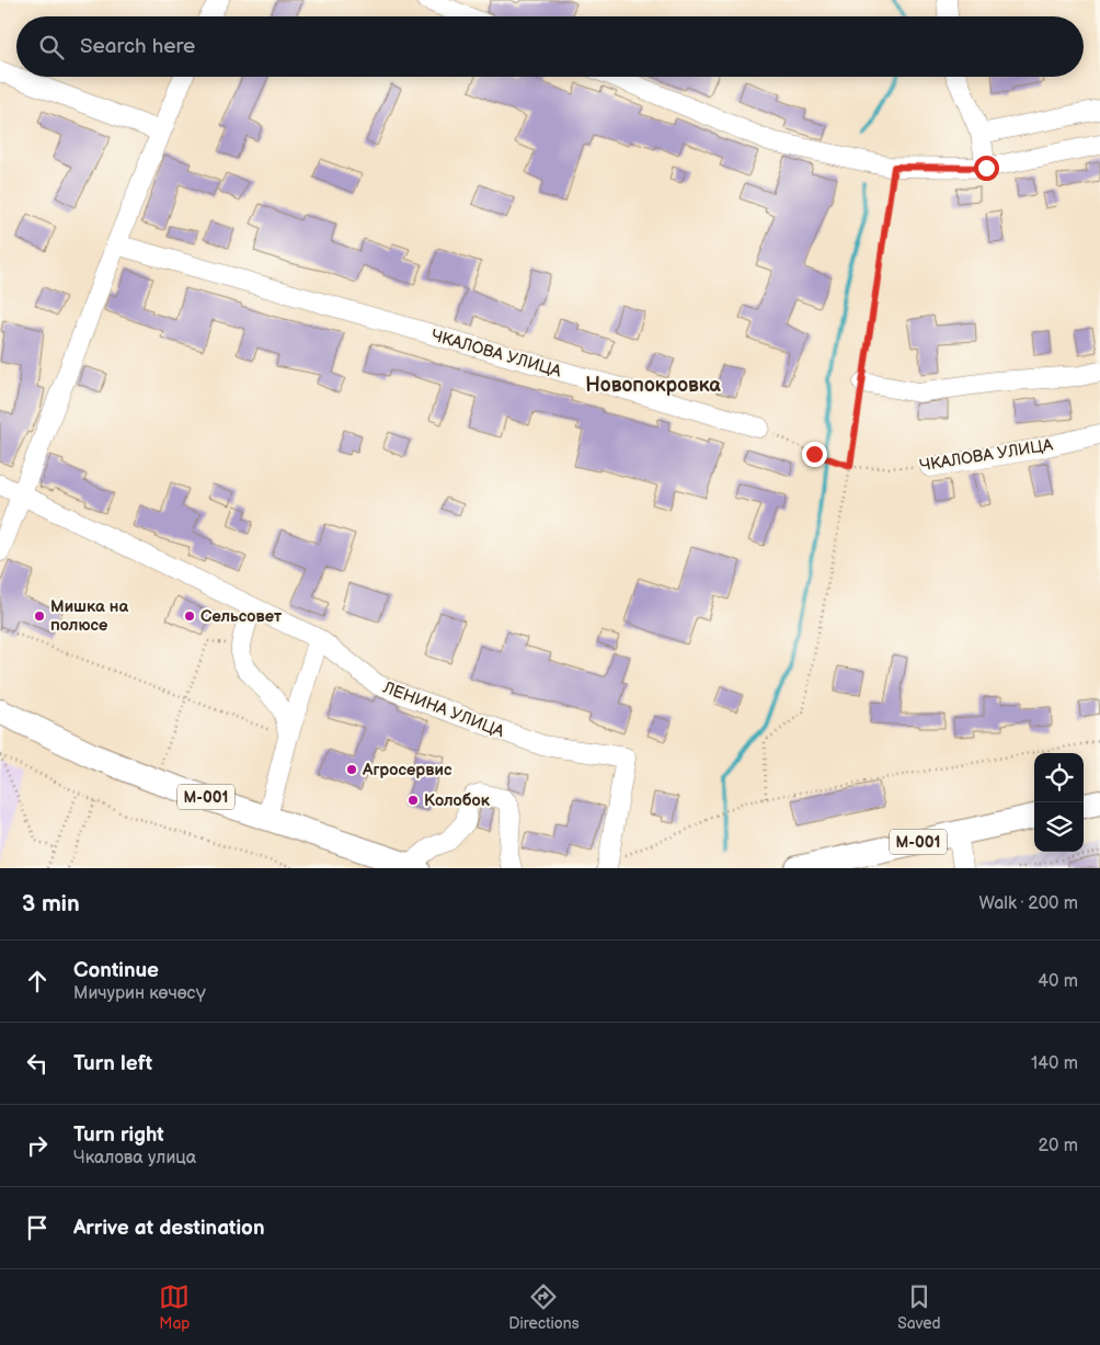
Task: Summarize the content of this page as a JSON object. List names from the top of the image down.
{
  "streets": {
    "main road": ["М-001"],
    "street": ["ЧКАЛОВА УЛИЦА", "ЛЕНИНА УЛИЦА"]
  },
  "districts": ["Новопокровка"],
  "places": [
    "Мишка на полюсе",
    "Сельсовет",
    "Агросервис",
    "Колобок"
  ],
  "page": {
    "search": "Search here",
    "heading": ["3 min", "Walk · 200 m"],
    "list": [
      ["Continue", "Мичурин көчөсү", "40 m"],
      ["Turn left", "140 m"],
      ["Turn right", "Чкалова улица", "20 m"],
      "Arrive at destination"
    ],
    "nav": ["Map", "Directions", "Saved"]
  }
}
